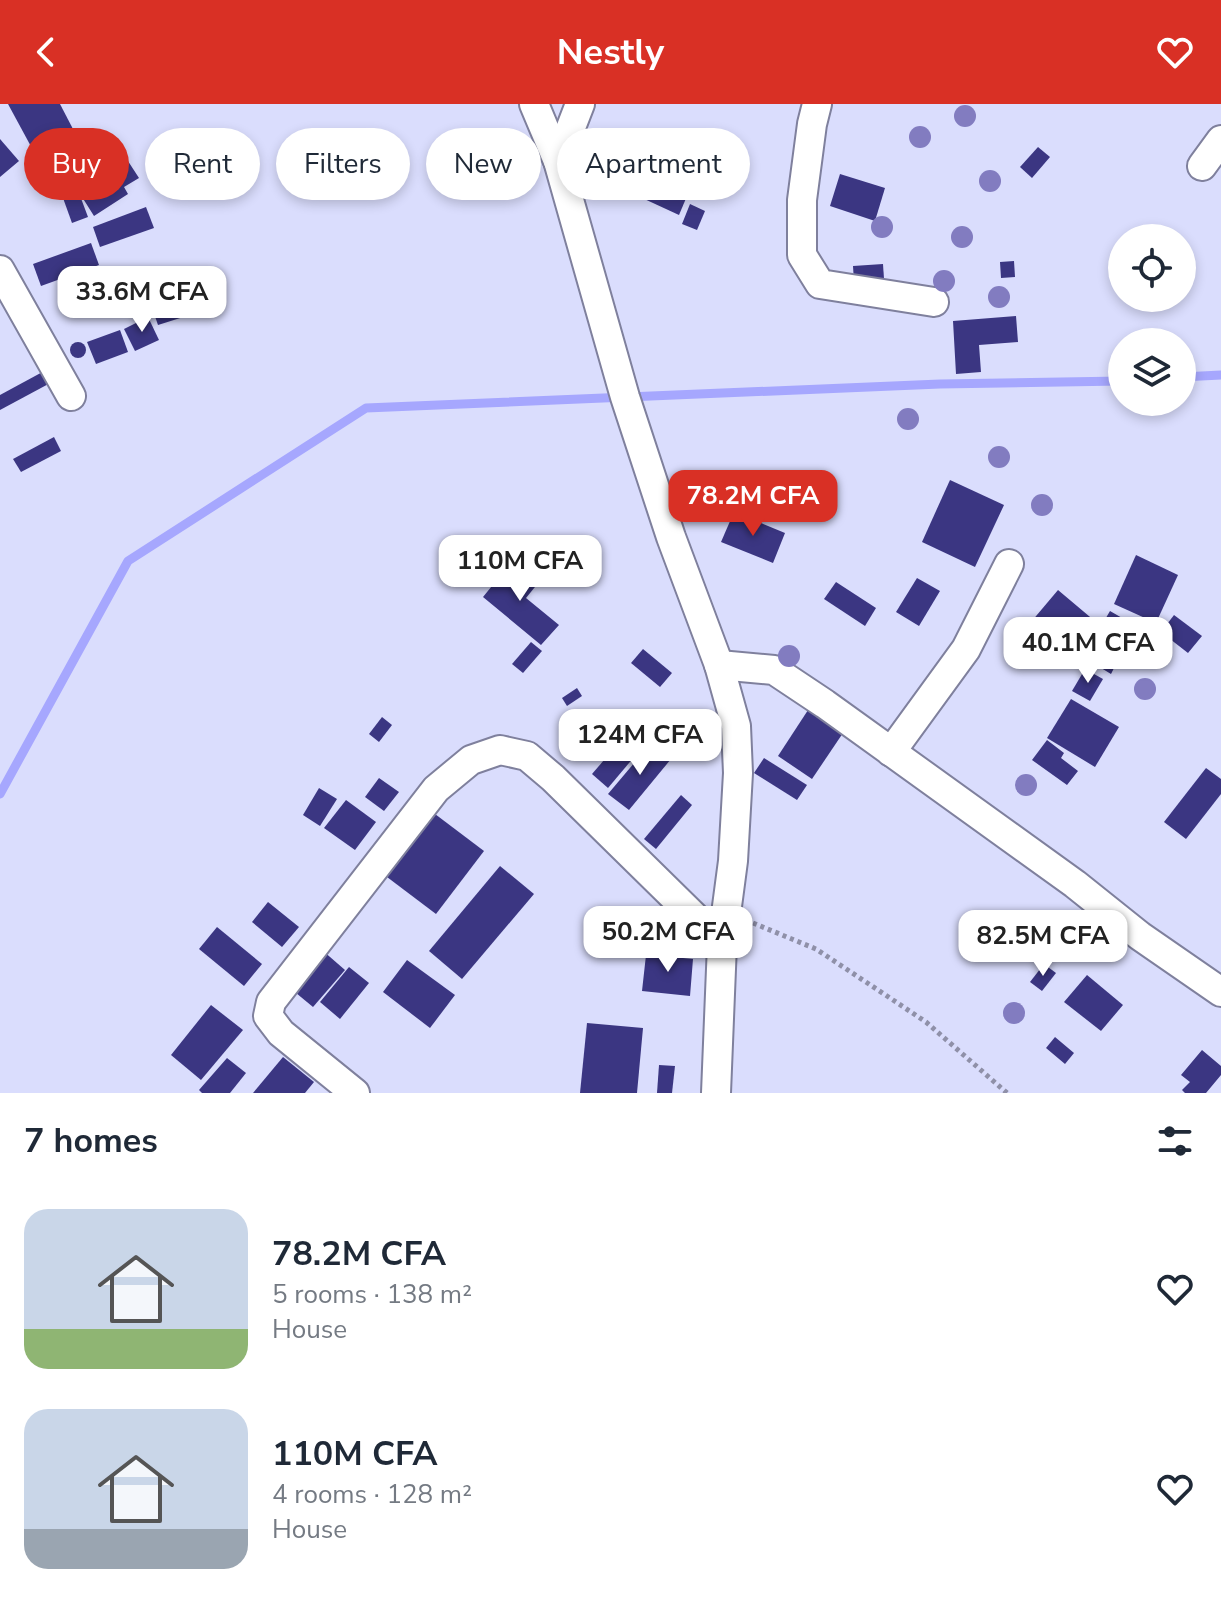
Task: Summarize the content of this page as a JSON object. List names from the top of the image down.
{
  "page": {
    "header": "Nestly",
    "chip": [
      "Buy",
      "Rent",
      "Filters",
      "New",
      "Apartment"
    ],
    "price": [
      "33.6M CFA",
      "78.2M CFA",
      "110M CFA",
      "40.1M CFA",
      "124M CFA",
      "50.2M CFA",
      "82.5M CFA"
    ],
    "heading": "7 homes",
    "list": [
      {
        "name": "78.2M CFA",
        "note": "5 rooms · 138 m² · House"
      },
      {
        "name": "110M CFA",
        "note": "4 rooms · 128 m² · House"
      }
    ]
  }
}
